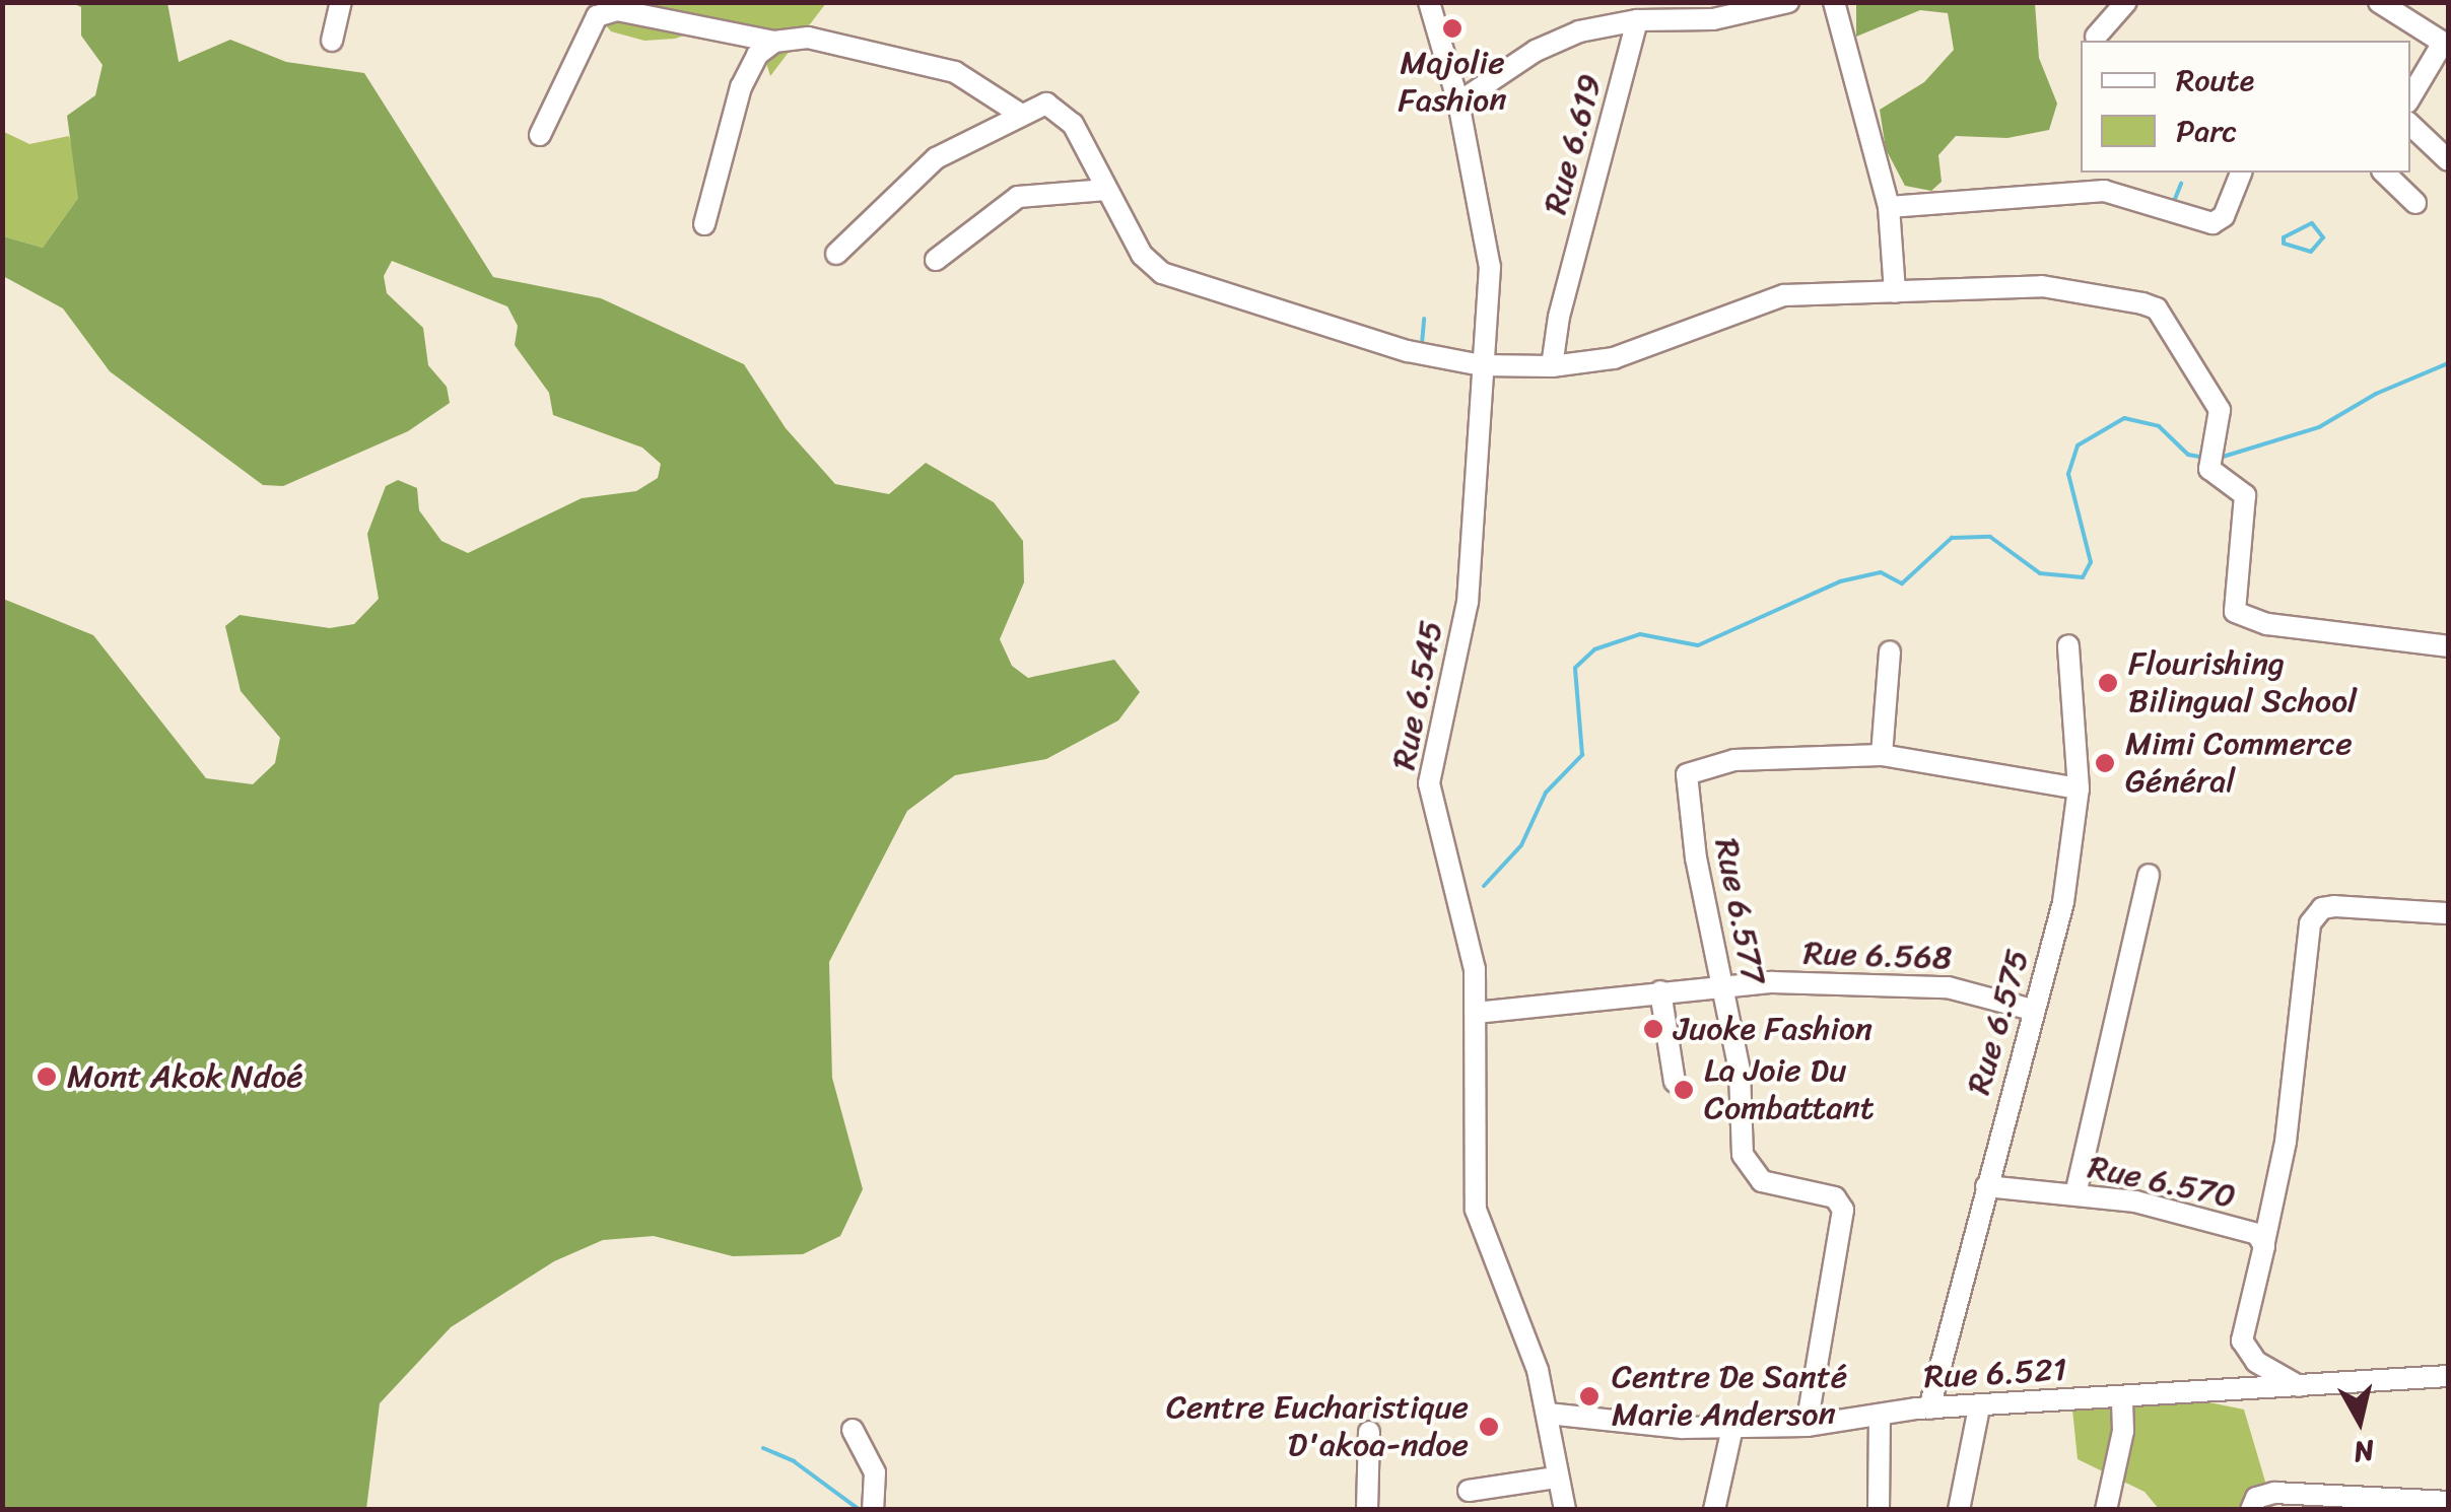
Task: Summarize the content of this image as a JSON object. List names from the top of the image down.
{
  "streets": {
    "street": [
      "Rue 6.619",
      "Rue 6.545",
      "Rue 6.577",
      "Rue 6.568",
      "Rue 6.575",
      "Rue 6.570",
      "Rue 6.521"
    ]
  },
  "crossings": [
    ["Rue 6.545", "Rue 6.568"],
    ["Rue 6.545", "Rue 6.521"],
    ["Rue 6.577", "Rue 6.568"],
    ["Rue 6.577", "Rue 6.521"],
    ["Rue 6.568", "Rue 6.575"],
    ["Rue 6.575", "Rue 6.570"],
    ["Rue 6.575", "Rue 6.521"],
    ["Rue 6.570", "Rue 6.521"]
  ],
  "places": [
    "Majolie Fashion",
    "Flourishing Bilingual School",
    "Mimi Commerce Général",
    "Juoke Fashion",
    "Mont Akok Ndoé",
    "La Joie Du Combattant",
    "Centre De Santé Marie Anderson",
    "Centre Eucharistique D'akoa-ndoe"
  ],
  "legend": ["Route", "Parc"],
  "north": "bottom"
}
